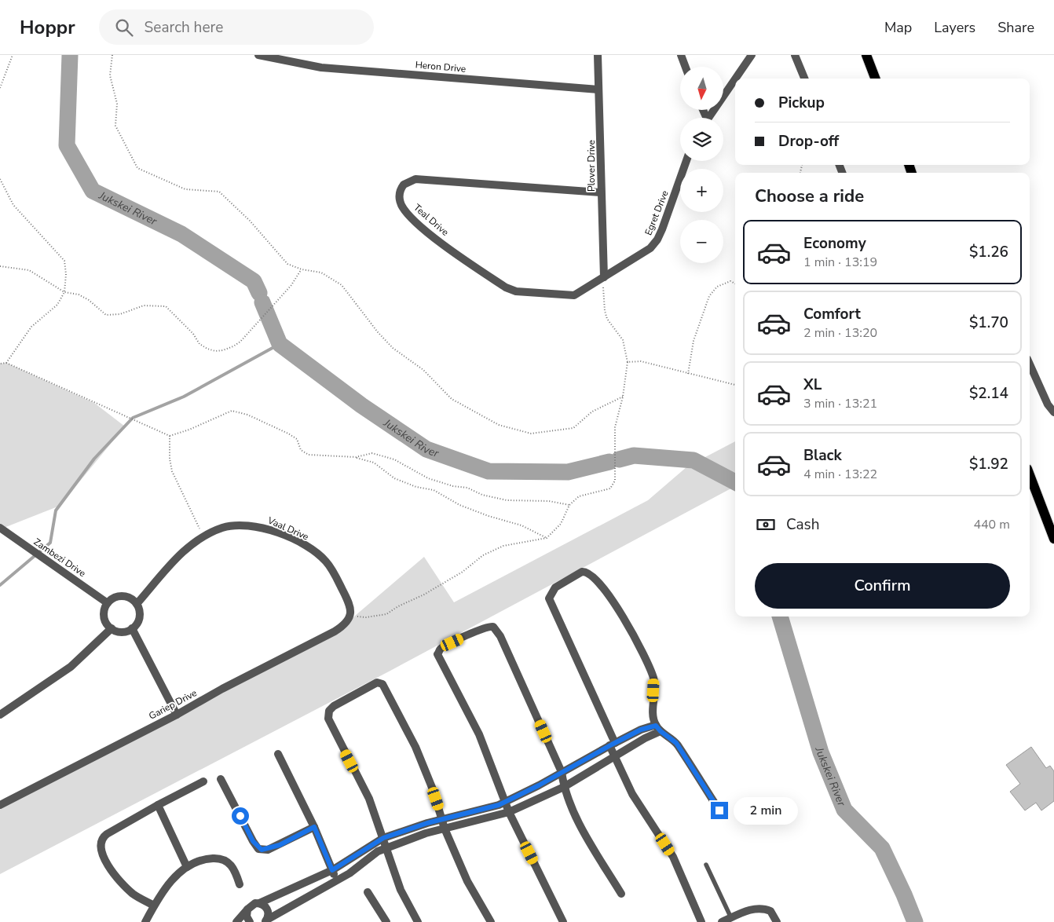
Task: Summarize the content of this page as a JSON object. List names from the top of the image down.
{
  "streets": {
    "street": [
      "Heron Drive",
      "Plover Drive",
      "Egret Drive",
      "Teal Drive",
      "Vaal Drive",
      "Zambezi Drive",
      "Gariep Drive"
    ]
  },
  "crossings": [
    ["Heron Drive", "Plover Drive"],
    ["Plover Drive", "Egret Drive"],
    ["Plover Drive", "Teal Drive"],
    ["Egret Drive", "Teal Drive"],
    ["Vaal Drive", "Zambezi Drive"],
    ["Vaal Drive", "Gariep Drive"]
  ],
  "water": ["Jukskei River"],
  "north": "bottom",
  "page": {
    "header": "Hoppr",
    "search": "Search here",
    "nav": ["Map", "Layers", "Share"],
    "map_buttons": ["+", "−"],
    "banner": ["Pickup", "Drop-off"],
    "heading": "Choose a ride",
    "list": [
      {
        "name": "Economy",
        "note": "1 min · 13:19",
        "value": "$1.26"
      },
      {
        "name": "Comfort",
        "note": "2 min · 13:20",
        "value": "$1.70"
      },
      {
        "name": "XL",
        "note": "3 min · 13:21",
        "value": "$2.14"
      },
      {
        "name": "Black",
        "note": "4 min · 13:22",
        "value": "$1.92"
      }
    ],
    "pay": ["Cash", "440 m"],
    "buttons": "Confirm",
    "bubble": "2 min"
  }
}
